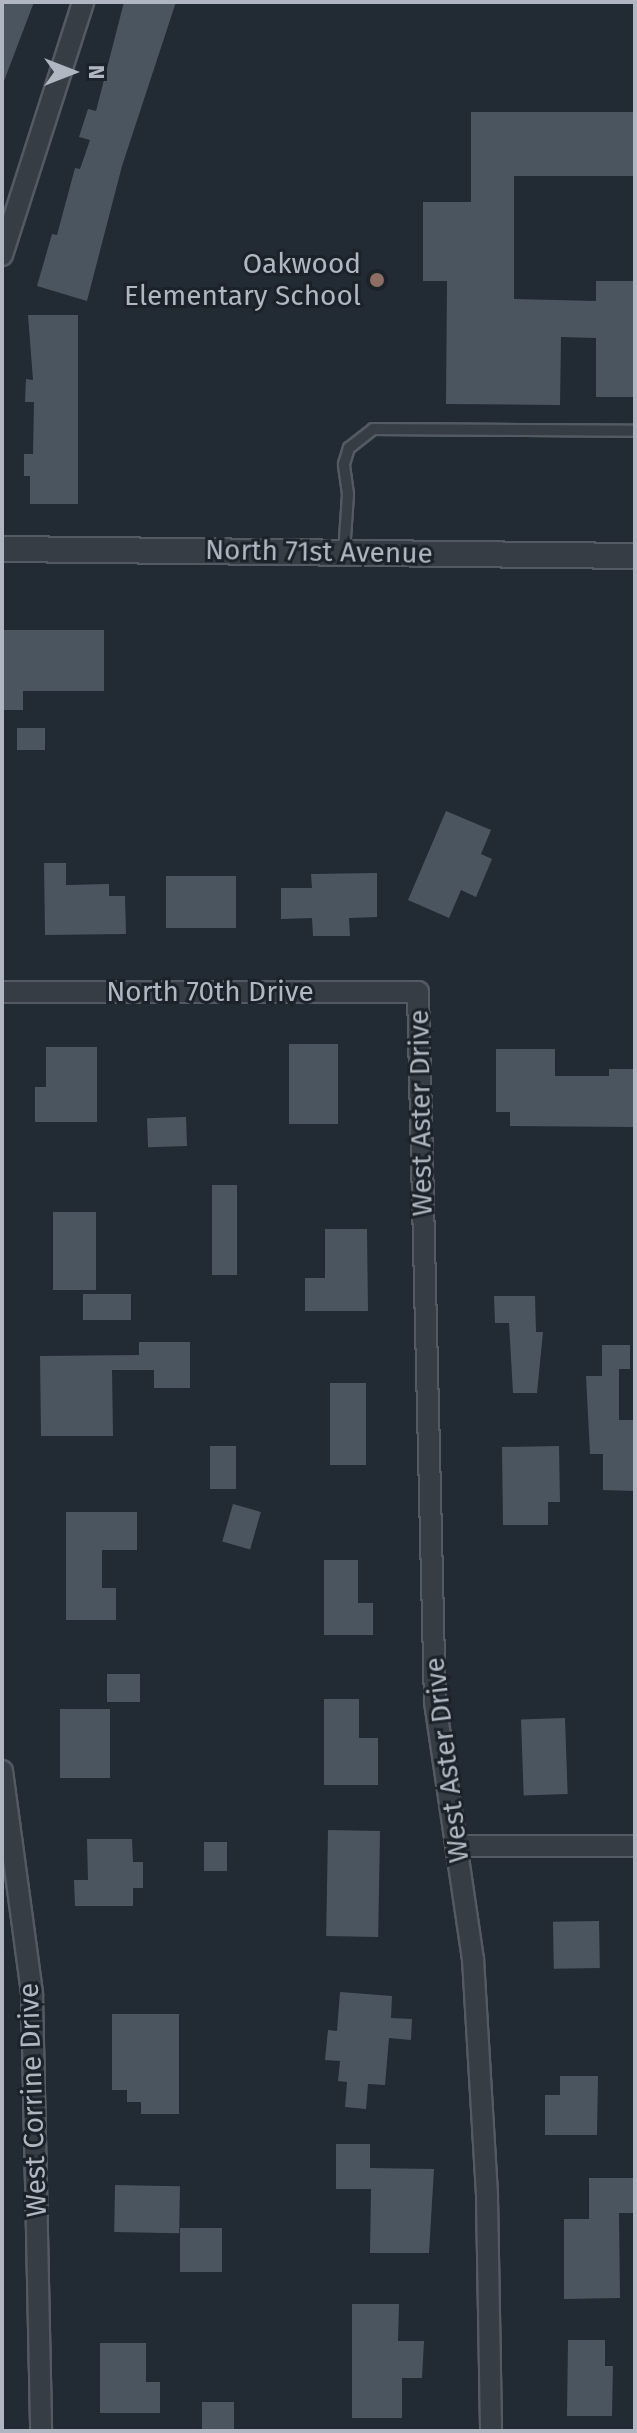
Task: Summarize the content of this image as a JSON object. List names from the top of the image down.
{
  "streets": {
    "street": [
      "North 71st Avenue",
      "North 70th Drive",
      "West Aster Drive",
      "West Corrine Drive"
    ]
  },
  "crossings": [
    ["North 70th Drive", "West Aster Drive"]
  ],
  "places": ["Oakwood Elementary School"],
  "north": "right"
}
